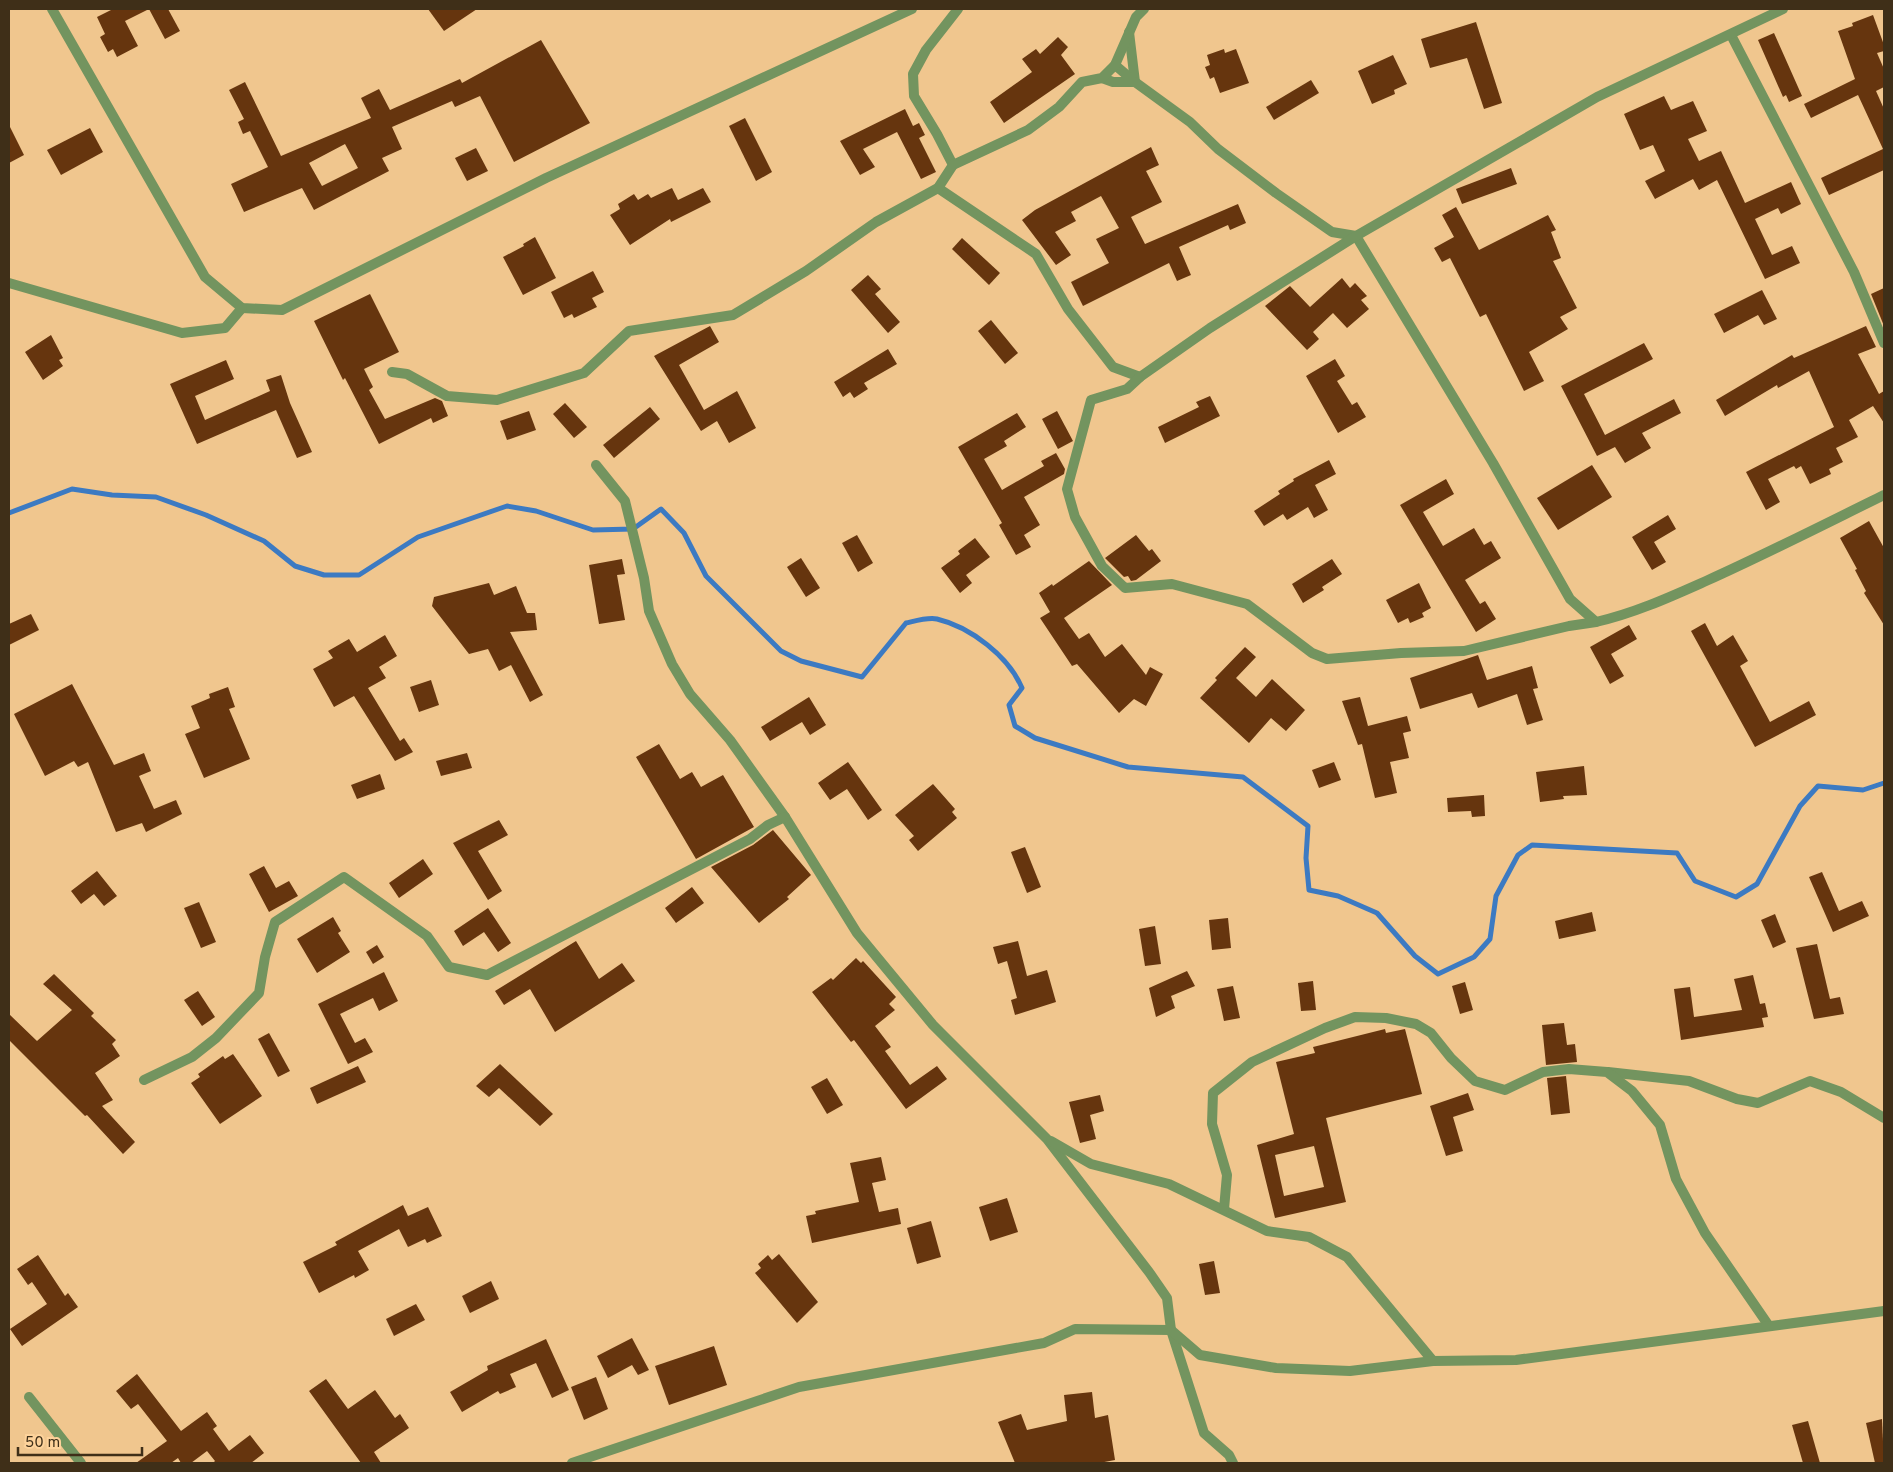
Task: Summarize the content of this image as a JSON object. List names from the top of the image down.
{
  "scale_bar": "50 m"
}
